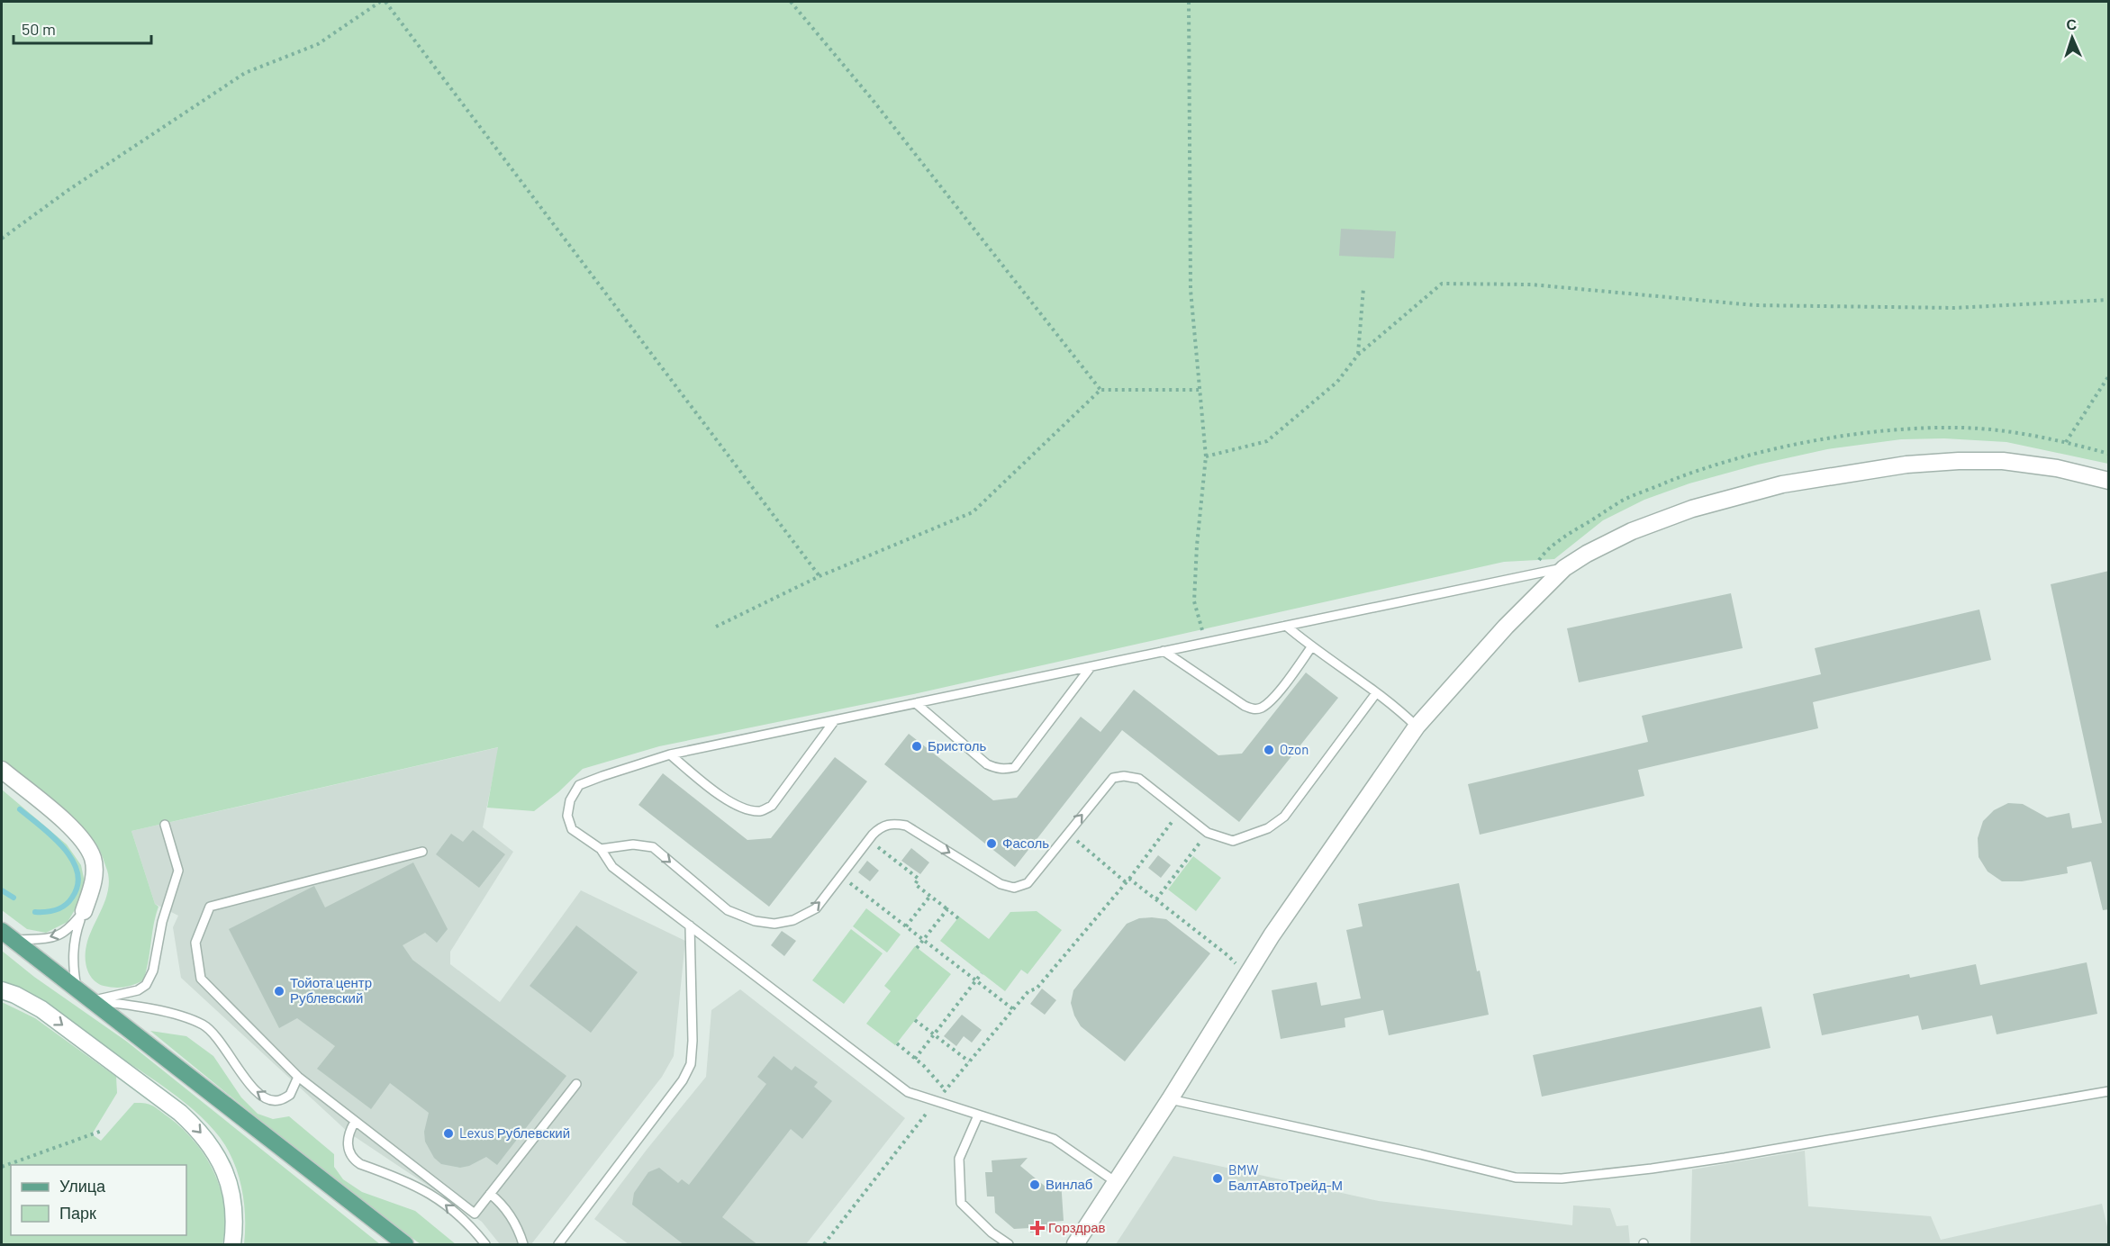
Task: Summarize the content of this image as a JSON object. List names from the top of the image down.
{
  "places": {
    "other": [
      "Бристоль",
      "Ozon",
      "Фасоль",
      "Тойота центр Рублевский",
      "Lexus Рублевский",
      "BMW БалтАвтоТрейд-М",
      "Винлаб"
    ],
    "health": ["Горздрав"]
  },
  "legend": ["Улица", "Парк"],
  "scale_bar": "50 m",
  "north": "top"
}
